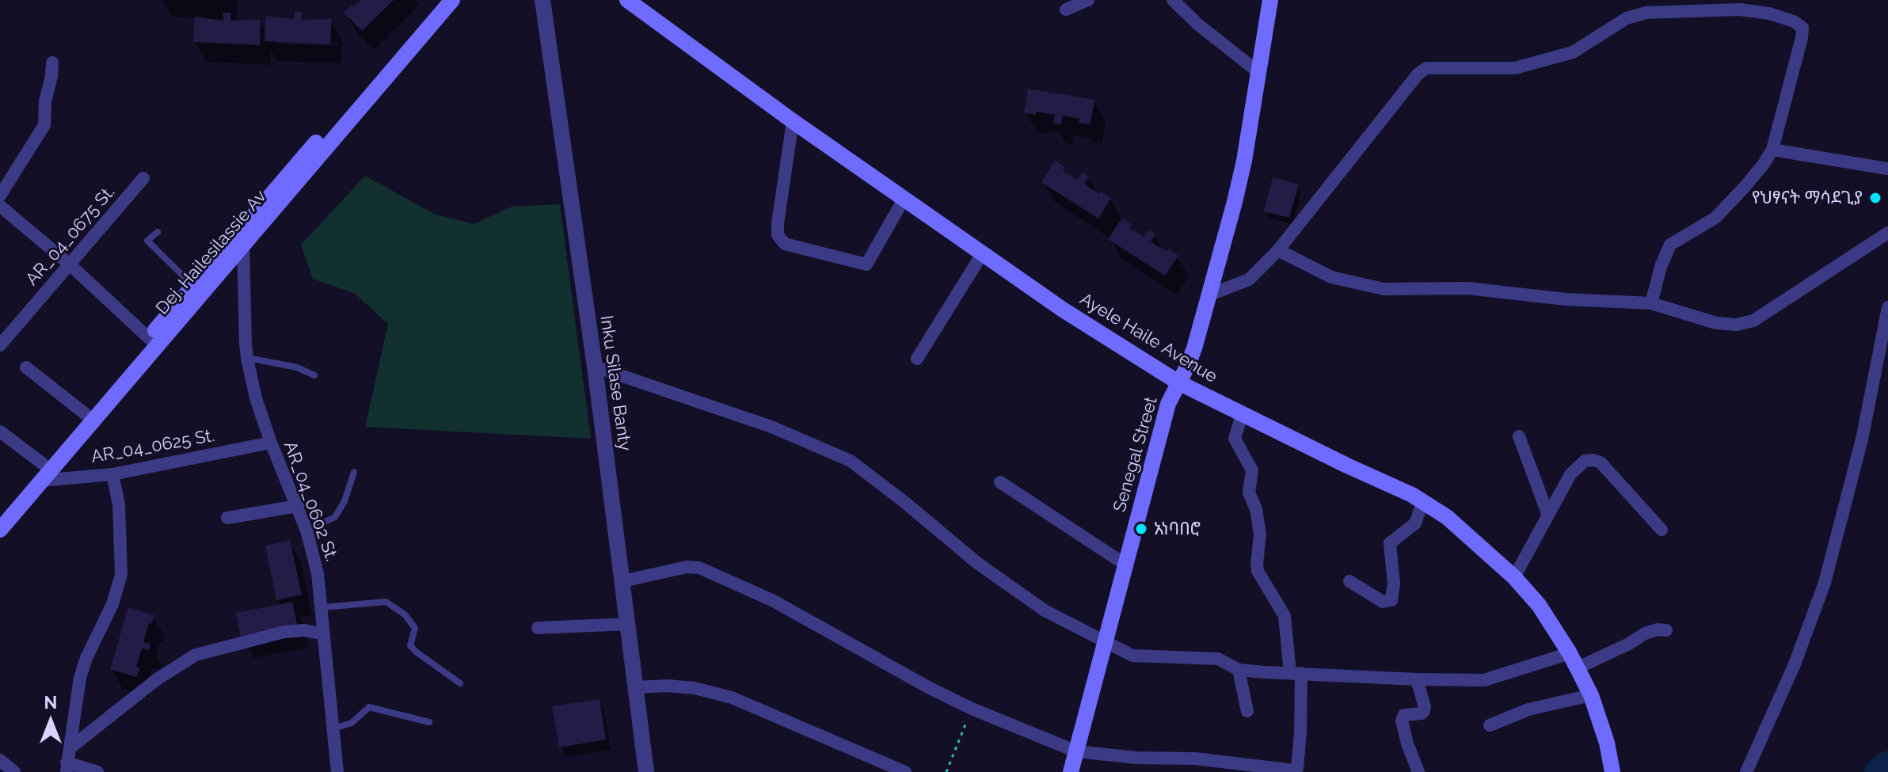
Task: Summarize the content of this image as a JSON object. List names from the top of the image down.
{
  "streets": {
    "main road": ["Dej. Hailesilassie Av", "Ayele Haile Avenue", "Senegal Street"],
    "street": [
      "AR_04_0675 St.",
      "Inku Silase Banty",
      "AR_04_0625 St.",
      "AR_04_0602 St."
    ]
  },
  "crossings": [
    ["Dej. Hailesilassie Av", "AR_04_0625 St."],
    ["Dej. Hailesilassie Av", "AR_04_0602 St."],
    ["Ayele Haile Avenue", "Senegal Street"],
    ["AR_04_0625 St.", "AR_04_0602 St."]
  ],
  "places": ["የህፃናት ማሳደጊያ", "አነባበሮ"],
  "north": "top"
}
